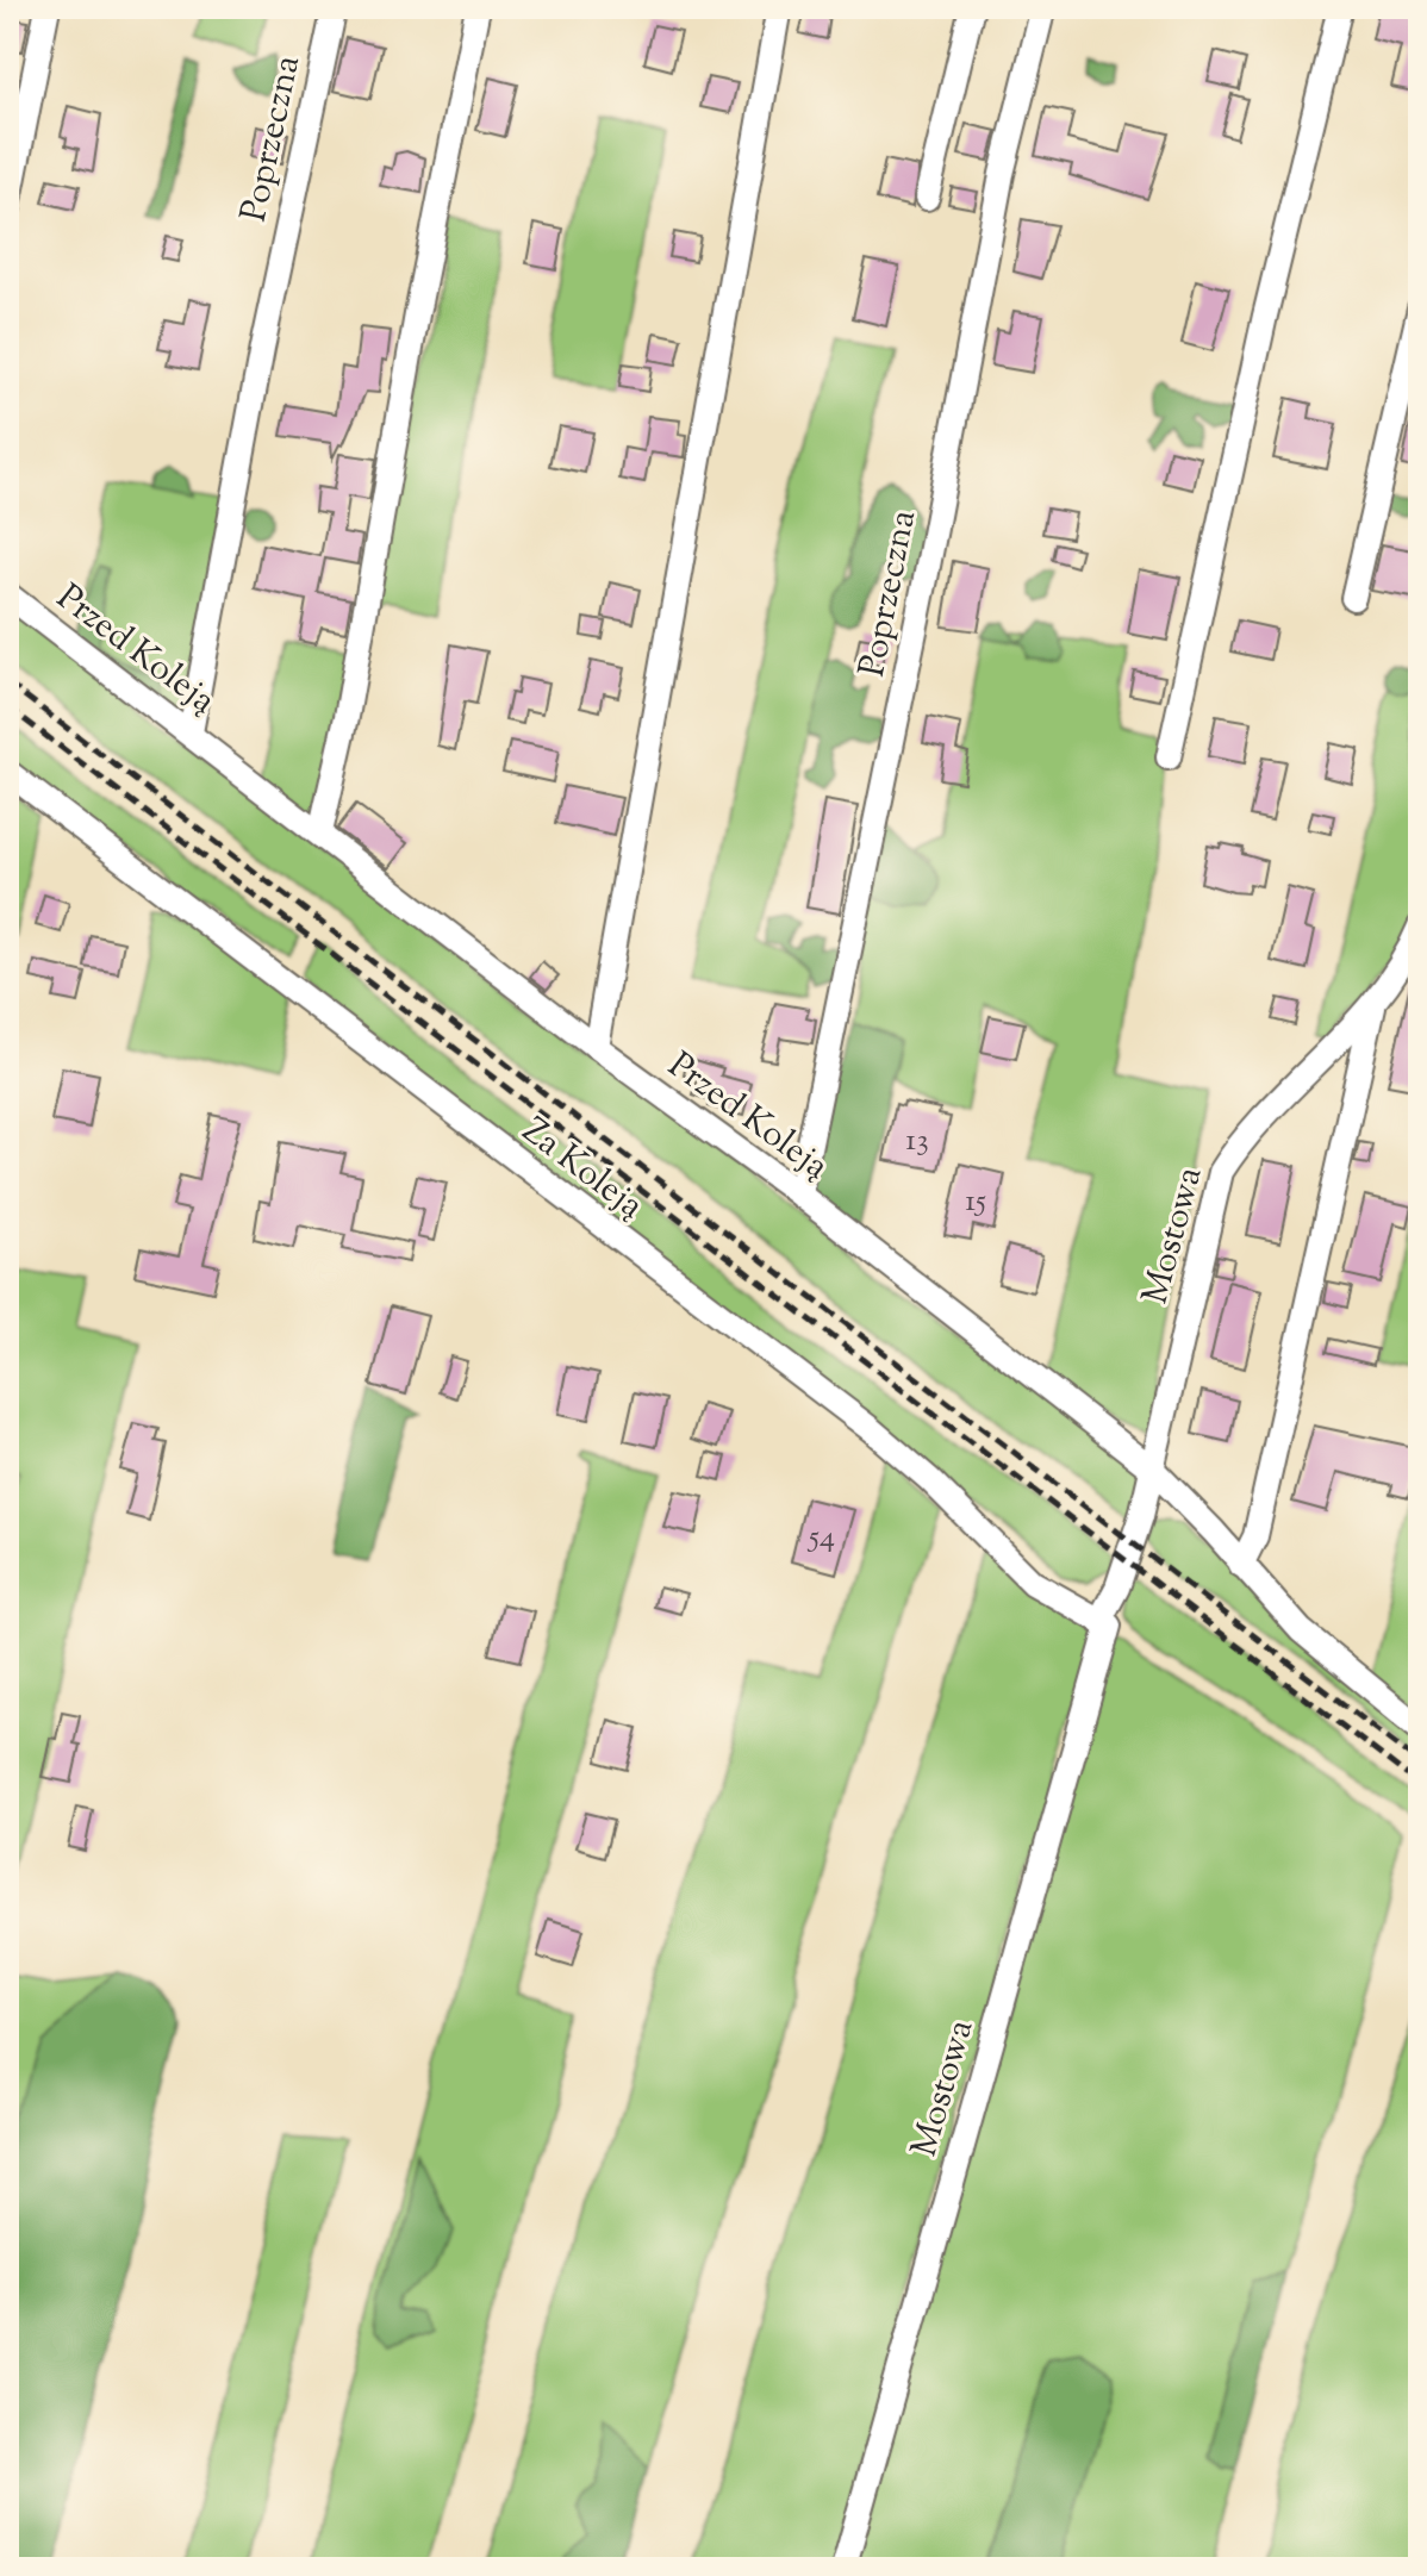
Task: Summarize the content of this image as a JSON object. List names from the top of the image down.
{
  "streets": {
    "street": [
      "Poprzeczna",
      "Przed Koleją",
      "Za Koleją",
      "Mostowa"
    ]
  },
  "crossings": [
    ["Poprzeczna", "Przed Koleją"],
    ["Przed Koleją", "Mostowa"],
    ["Za Koleją", "Mostowa"]
  ],
  "house_numbers": ["13", "15", "54"]
}
